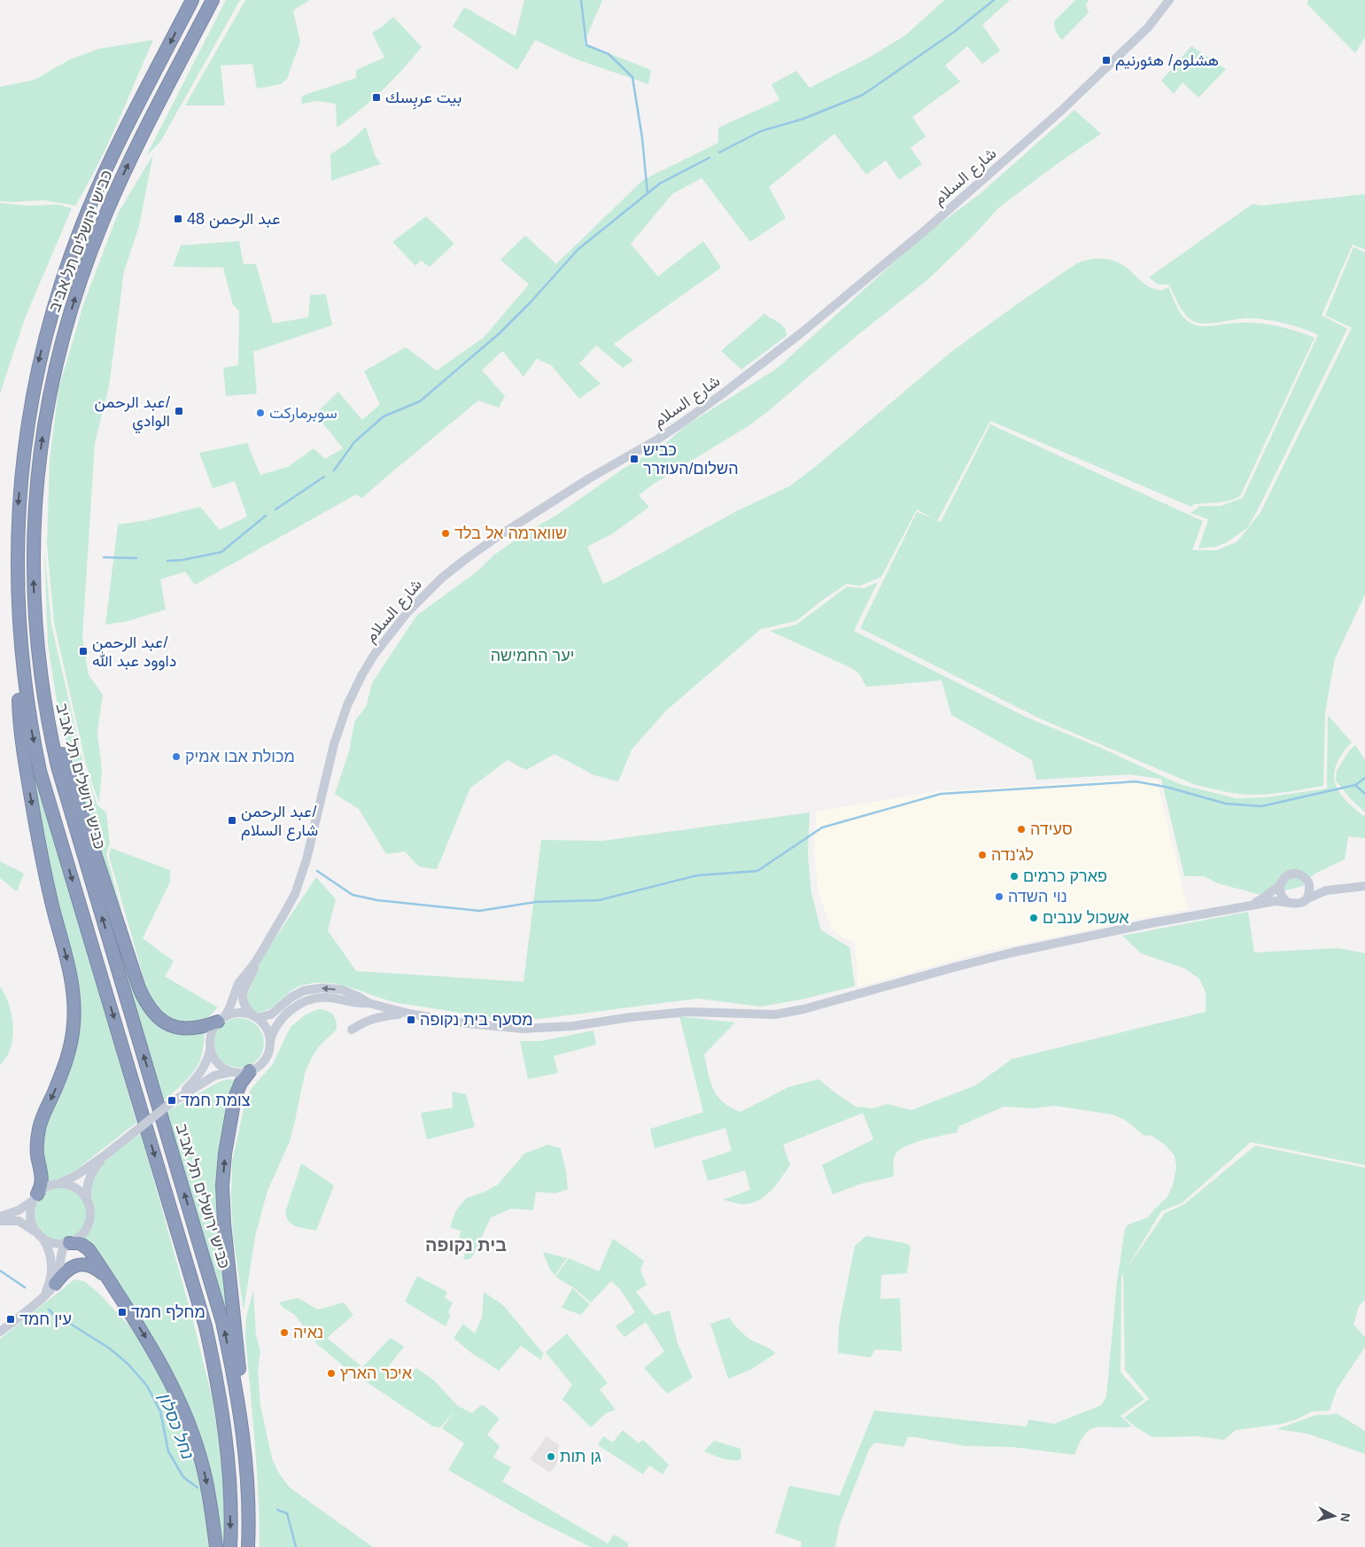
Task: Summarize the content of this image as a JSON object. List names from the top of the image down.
{
  "streets": {
    "highway": ["כביש ירושלים תל אביב"],
    "main road": ["شارع السلام"]
  },
  "districts": ["בית נקופה"],
  "water": ["נחל כסלון"],
  "parks": ["יער החמישה"],
  "places": {
    "transit": [
      "هشلوم/ هئورنيم",
      "بيت عربِسك",
      "عبد الرحمن 48",
      "عبد الرحمن/ الوادي",
      "כביש השלום/העוזרר",
      "عبد الرحمن/ داوود عبد الله",
      "عبد الرحمن/ شارع السلام",
      "מסעף בית נקופה",
      "צומת חמד",
      "מחלף חמד",
      "עין חמד"
    ],
    "other": [
      "سوبرماركت",
      "שווארמה אל בלד",
      "מכולת אבו אמיק",
      "סעידה",
      "לג'נדה",
      "פארק כרמים",
      "נוי השדה",
      "אשכול ענבים",
      "נאיה",
      "איכר הארץ",
      "גן תות"
    ]
  },
  "north": "right"
}
